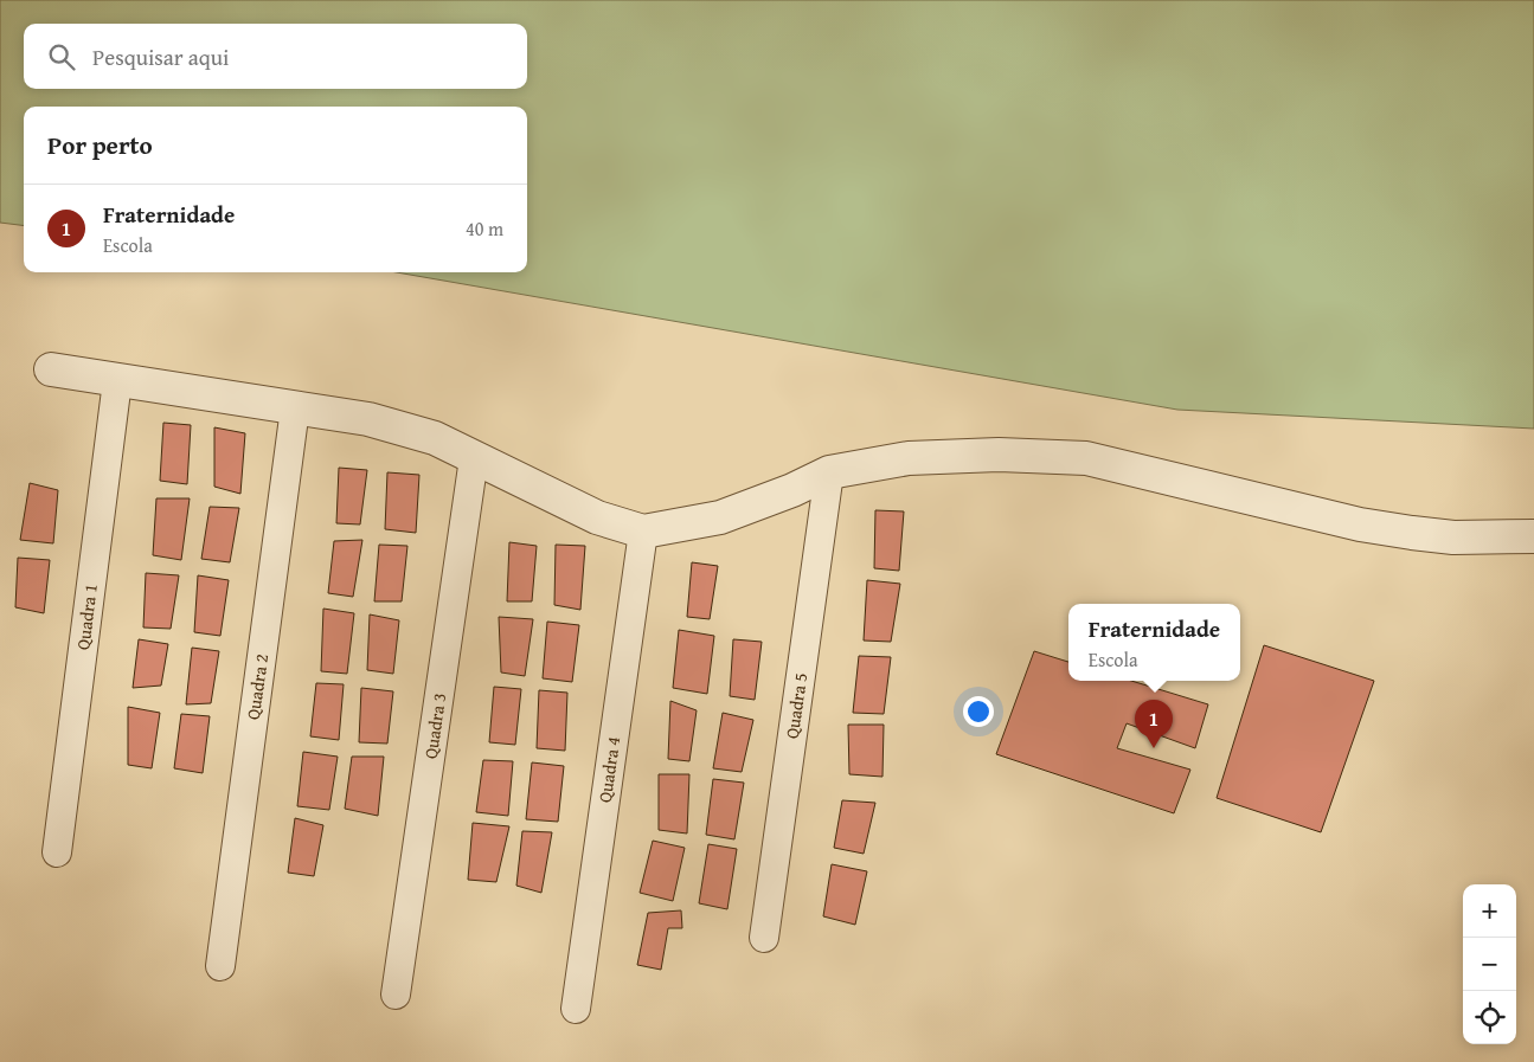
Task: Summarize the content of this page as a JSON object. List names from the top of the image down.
{
  "streets": {
    "street": [
      "Quadra 1",
      "Quadra 2",
      "Quadra 5",
      "Quadra 3",
      "Quadra 4"
    ]
  },
  "page": {
    "search": "Pesquisar aqui",
    "heading": "Por perto",
    "list": [
      {
        "mark": "1",
        "name": "Fraternidade",
        "note": "Escola",
        "value": "40 m"
      }
    ],
    "popup": ["Fraternidade", "Escola"],
    "pins": "1",
    "map_buttons": ["+", "−"]
  }
}
